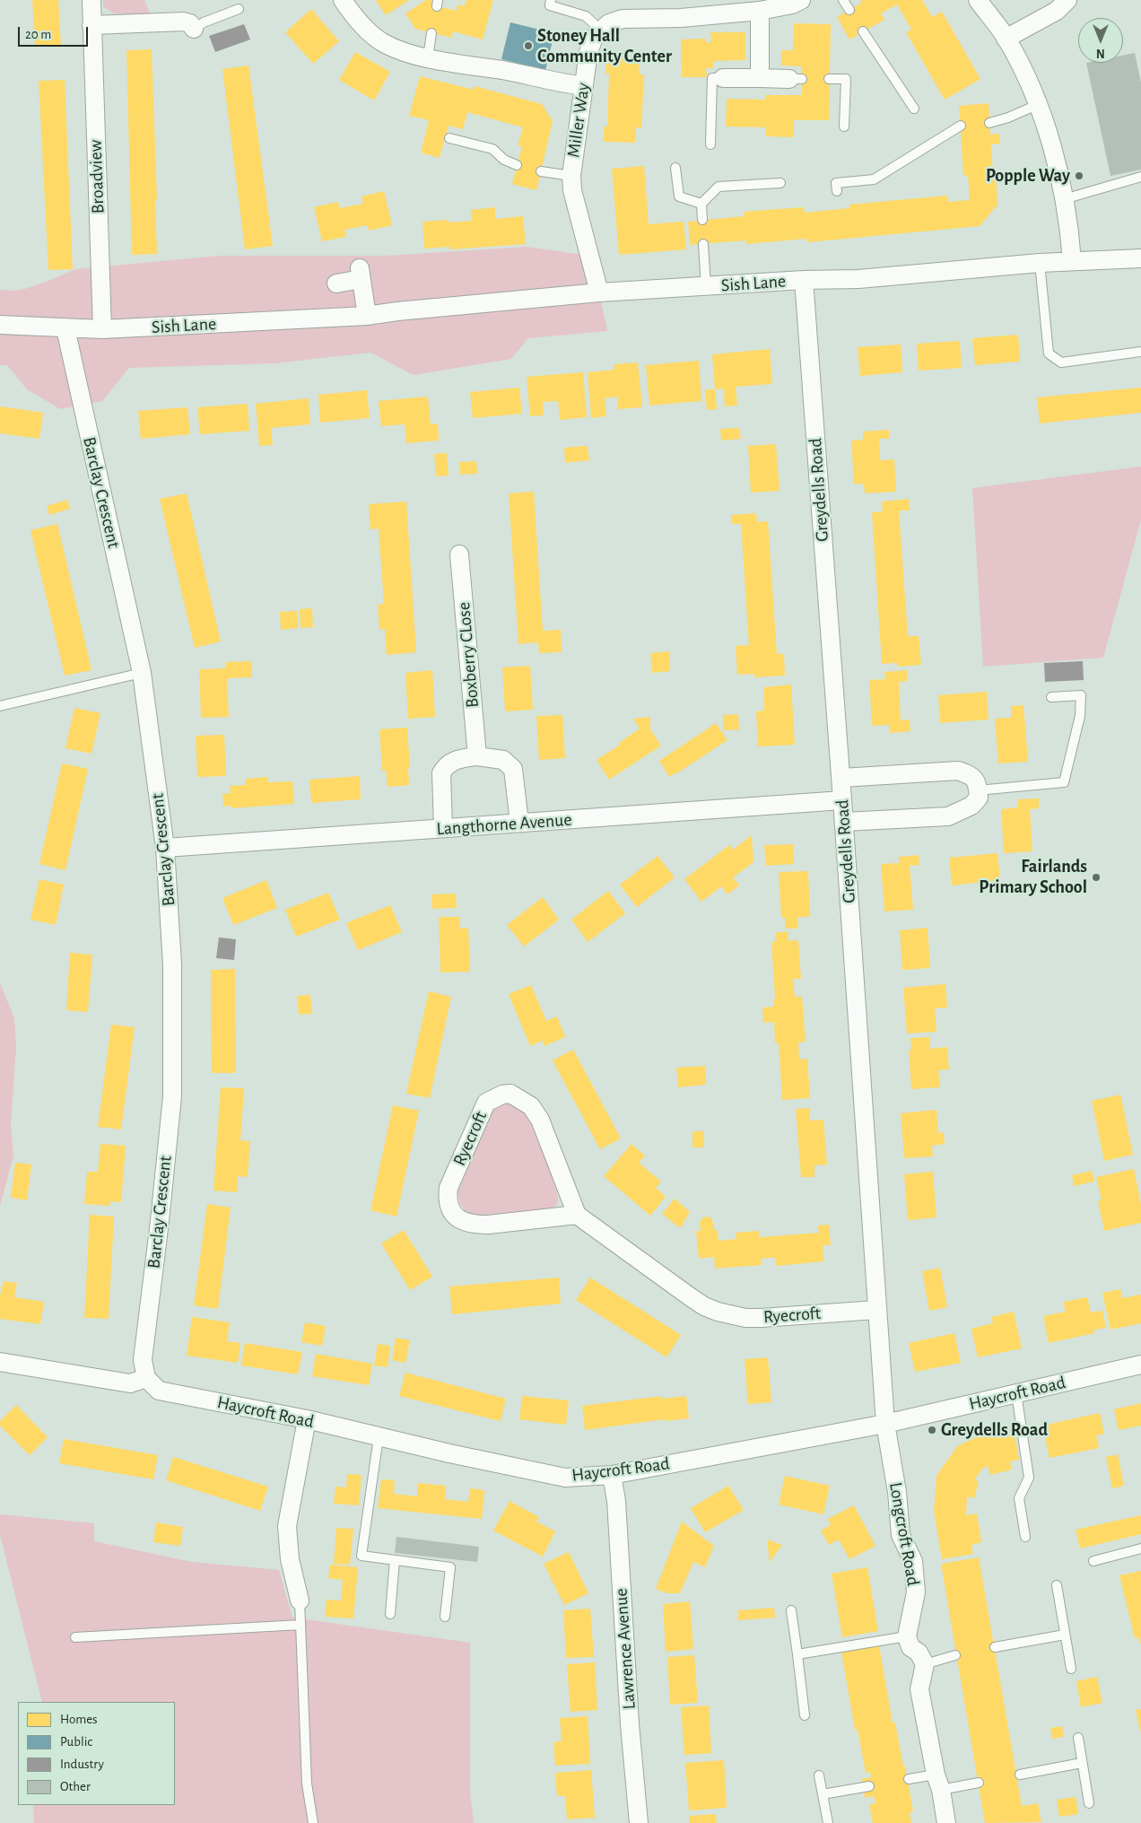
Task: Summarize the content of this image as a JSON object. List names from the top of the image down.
{
  "streets": {
    "street": [
      "Miller Way",
      "Broadview",
      "Sish Lane",
      "Greydells Road",
      "Barclay Crescent",
      "Boxberry CLose",
      "Langthorne Avenue",
      "Ryecroft",
      "Haycroft Road",
      "Longcroft Road",
      "Lawrence Avenue"
    ]
  },
  "crossings": [
    ["Miller Way", "Sish Lane"],
    ["Broadview", "Sish Lane"],
    ["Sish Lane", "Greydells Road"],
    ["Sish Lane", "Barclay Crescent"],
    ["Greydells Road", "Langthorne Avenue"],
    ["Greydells Road", "Ryecroft"],
    ["Greydells Road", "Haycroft Road"],
    ["Greydells Road", "Longcroft Road"],
    ["Barclay Crescent", "Langthorne Avenue"],
    ["Barclay Crescent", "Haycroft Road"],
    ["Haycroft Road", "Longcroft Road"],
    ["Haycroft Road", "Lawrence Avenue"]
  ],
  "places": [
    "Stoney Hall Community Center",
    "Popple Way",
    "Fairlands Primary School",
    "Greydells Road"
  ],
  "legend": [
    "Homes",
    "Public",
    "Industry",
    "Other"
  ],
  "scale_bar": "20 m",
  "north": "bottom"
}
